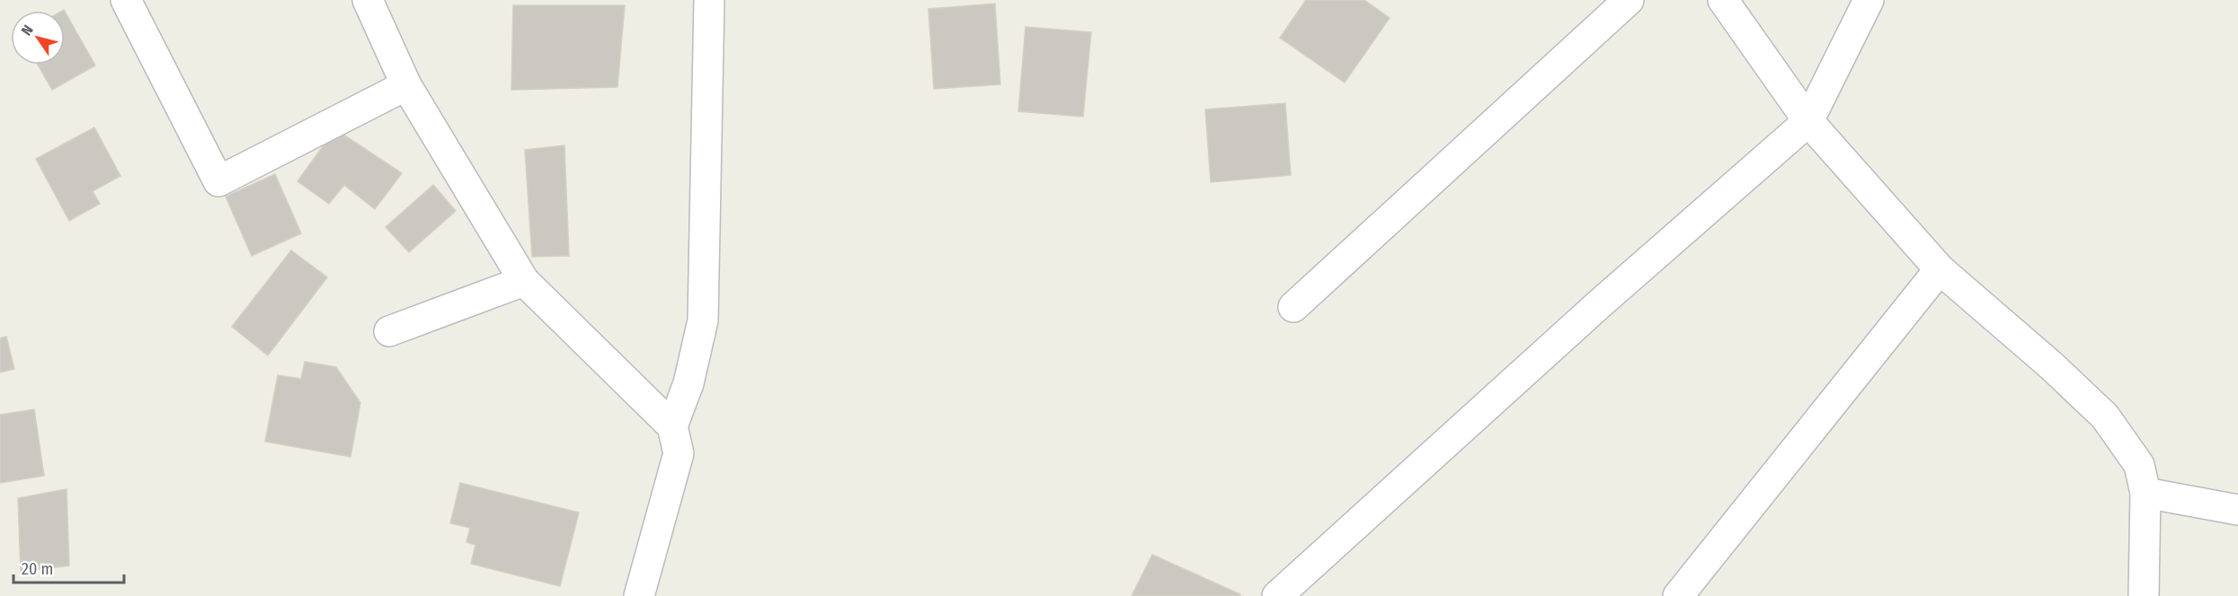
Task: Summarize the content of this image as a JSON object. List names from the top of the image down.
{
  "scale_bar": "20 m",
  "north": "top left"
}
